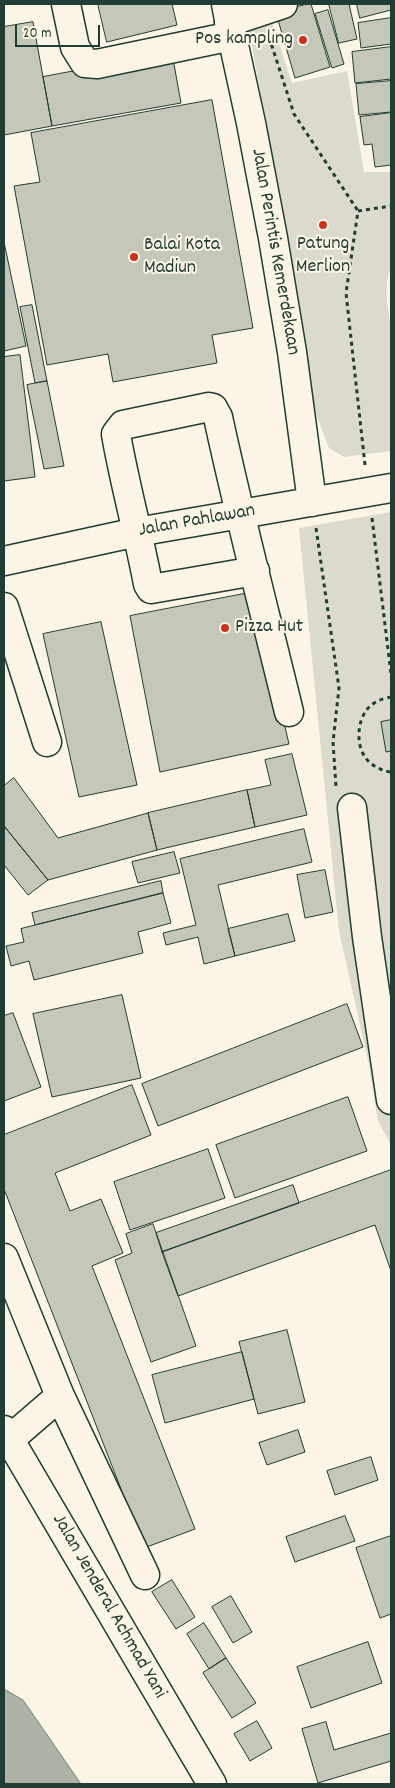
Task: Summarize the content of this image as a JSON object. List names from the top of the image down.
{
  "streets": {
    "main road": ["Jalan Perintis Kemerdekaan", "Jalan Pahlawan", "Jalan Jenderal Achmad Yani"]
  },
  "crossings": [
    ["Jalan Perintis Kemerdekaan", "Jalan Pahlawan"]
  ],
  "places": [
    "Pos kampling",
    "Patung Merlion",
    "Balai Kota Madiun",
    "Pizza Hut"
  ],
  "scale_bar": "20 m"
}
